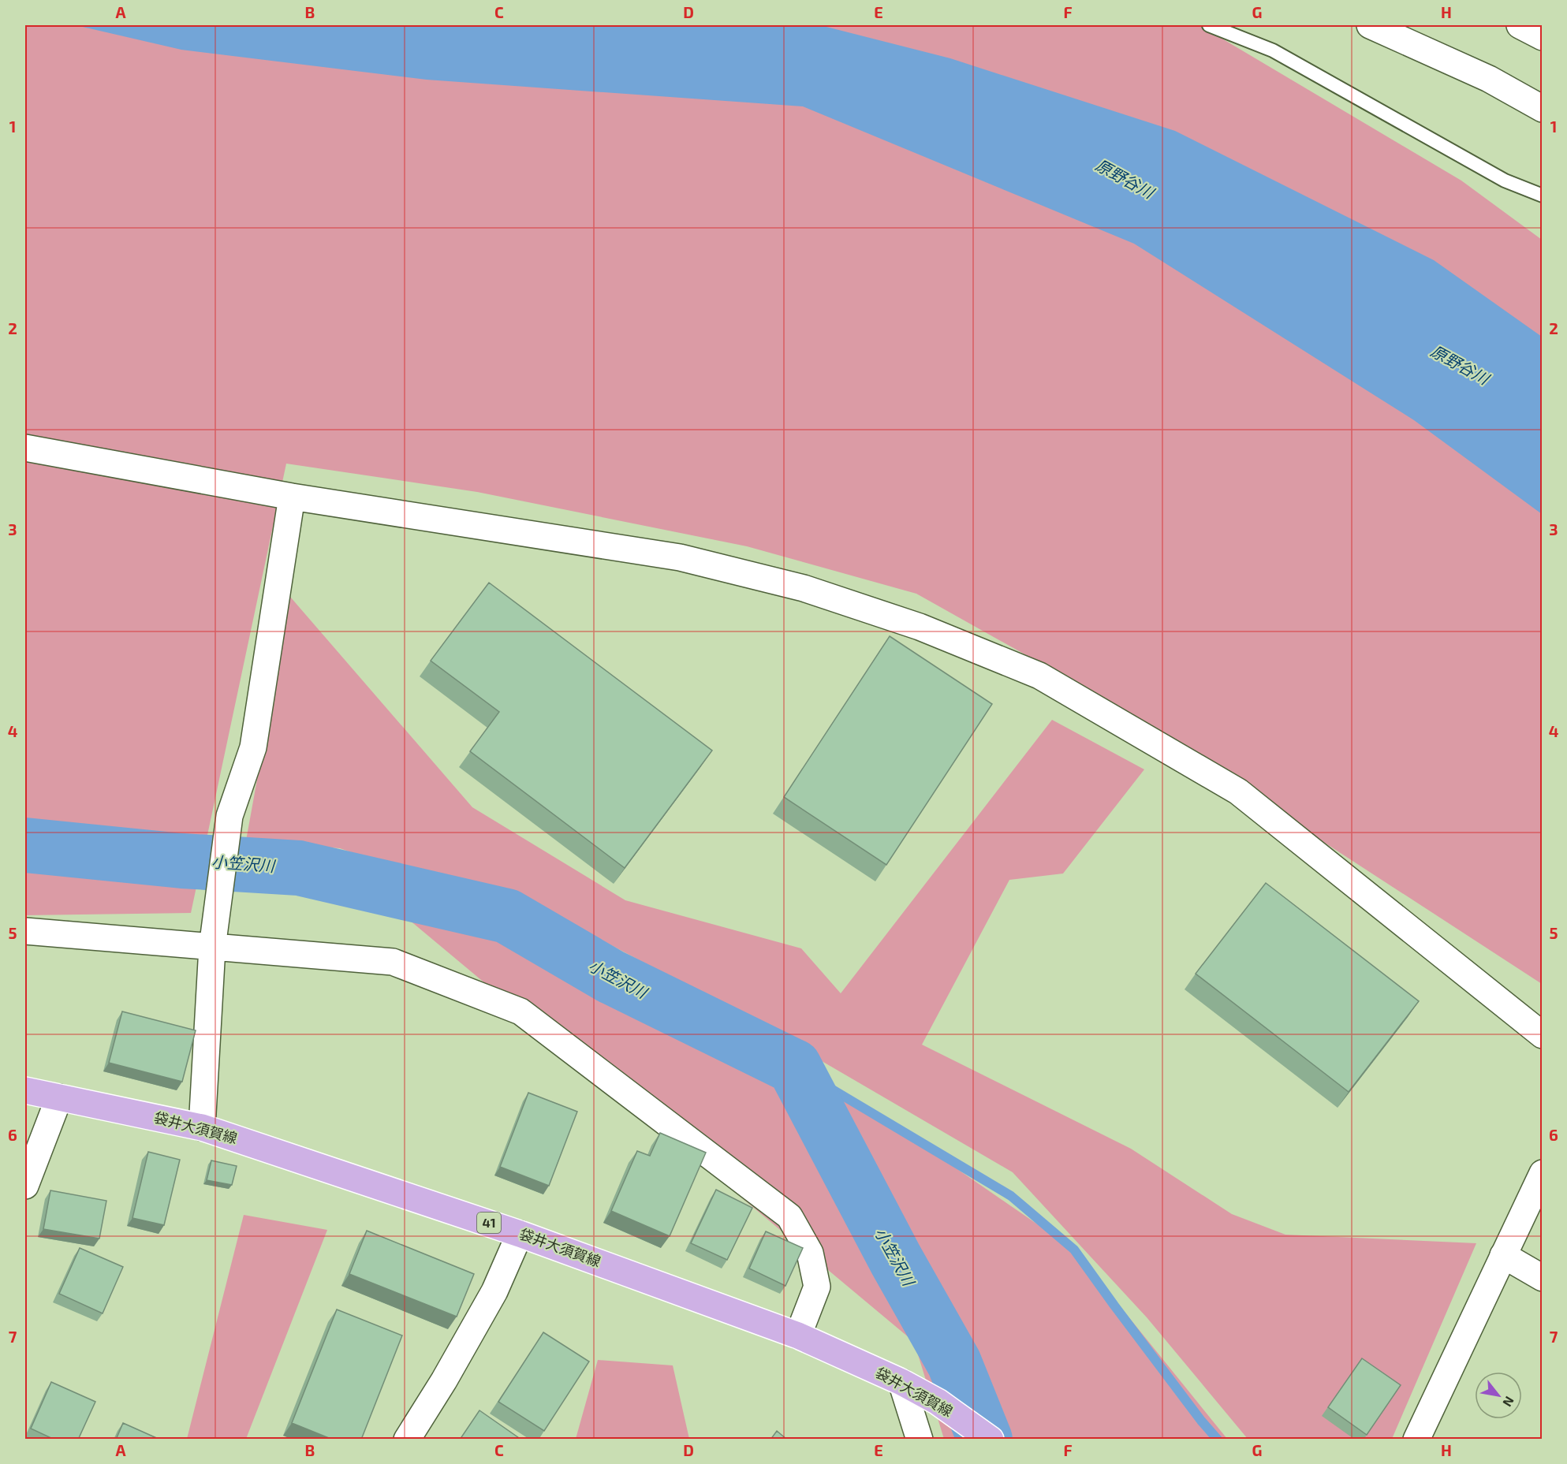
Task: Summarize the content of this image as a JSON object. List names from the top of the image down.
{
  "streets": {
    "main road": ["袋井大須賀線", "41"]
  },
  "water": ["原野谷川", "小笠沢川"],
  "north": "bottom right",
  "grid": {
    "columns": [
      "A",
      "B",
      "C",
      "D",
      "E",
      "F",
      "G",
      "H"
    ],
    "rows": [
      "1",
      "2",
      "3",
      "4",
      "5",
      "6",
      "7"
    ]
  }
}
